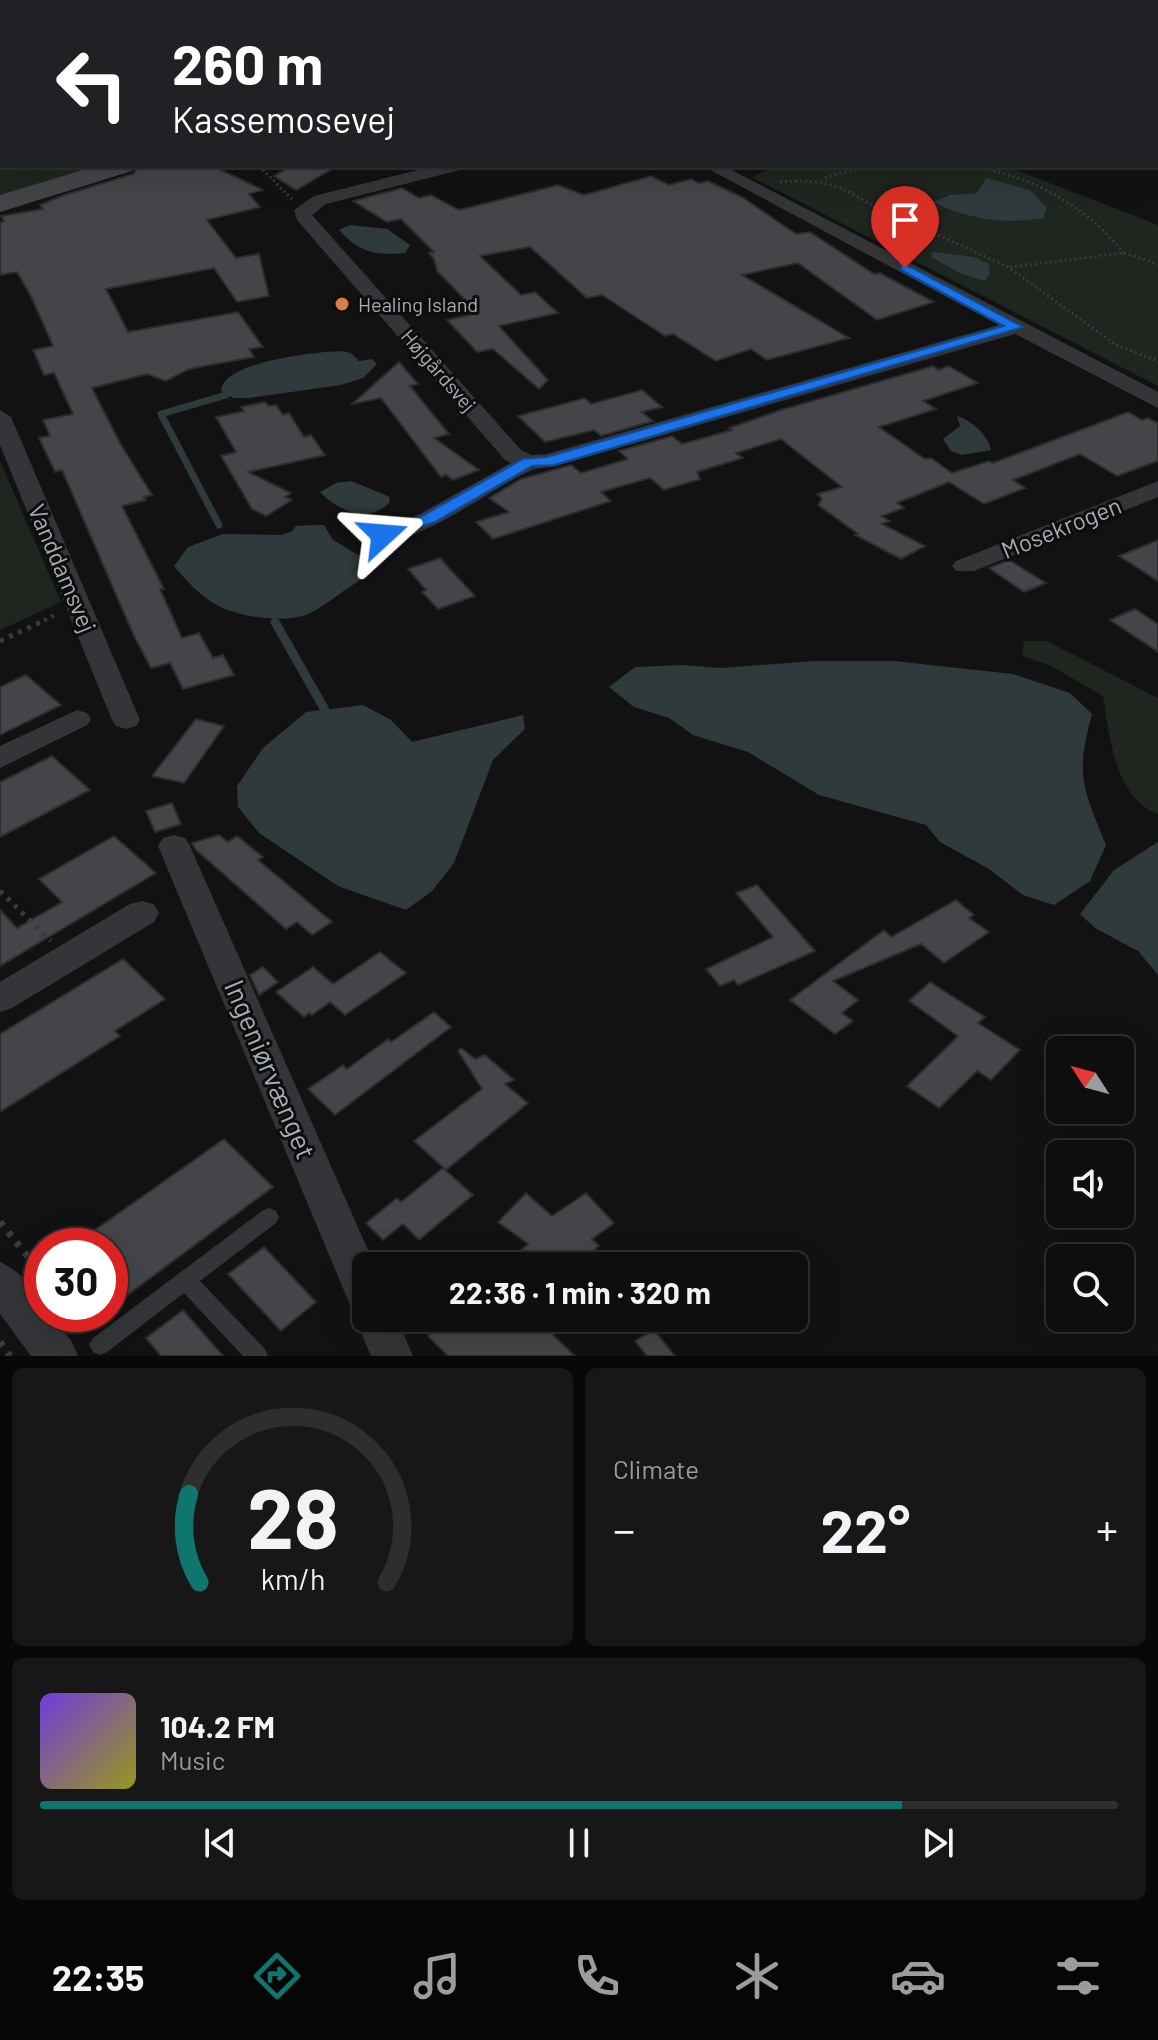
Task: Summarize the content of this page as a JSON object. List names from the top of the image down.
{
  "streets": {
    "street": [
      "Højgårdsvej",
      "Mosekrogen",
      "Vanddamsvej",
      "Ingeniørvænget"
    ]
  },
  "places": ["Healing Island"],
  "north": "top left",
  "page": {
    "turn": ["260 m", "Kassemosevej"],
    "limit": "30",
    "trip": "22:36 · 1 min · 320 m",
    "tile": "Climate",
    "heat": ["−", "22°", "+"],
    "song": ["104.2 FM", "Music"],
    "tabs": "22:35",
    "gauge": ["28", "km/h"]
  }
}
